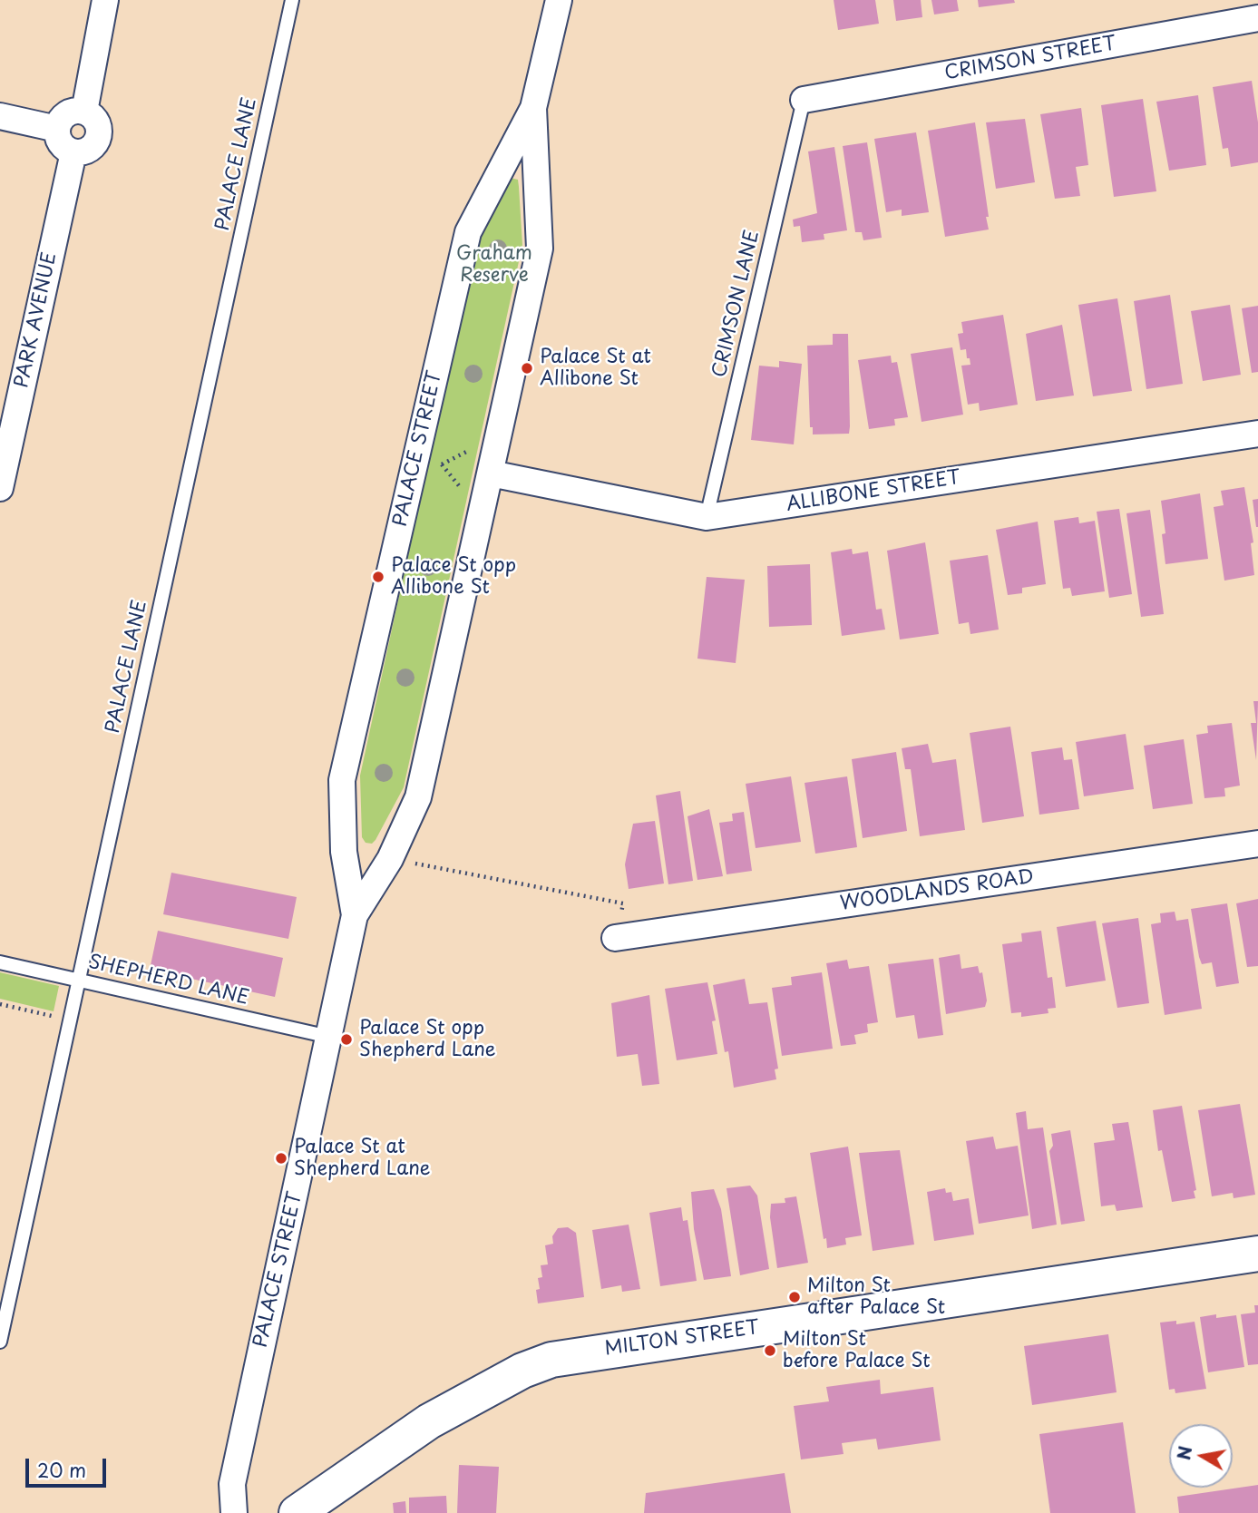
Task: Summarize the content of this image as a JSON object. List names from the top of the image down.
{
  "streets": {
    "main road": ["MILTON STREET"],
    "street": [
      "CRIMSON STREET",
      "PARK AVENUE",
      "PALACE STREET",
      "ALLIBONE STREET",
      "WOODLANDS ROAD"
    ],
    "lane": ["PALACE LANE", "CRIMSON LANE", "SHEPHERD LANE"]
  },
  "crossings": [
    ["CRIMSON STREET", "CRIMSON LANE"],
    ["PALACE LANE", "SHEPHERD LANE"],
    ["CRIMSON LANE", "ALLIBONE STREET"],
    ["PALACE STREET", "ALLIBONE STREET"],
    ["PALACE STREET", "SHEPHERD LANE"]
  ],
  "parks": ["Graham Reserve"],
  "places": [
    "Palace St at Allibone St",
    "Palace St opp Allibone St",
    "Palace St opp Shepherd Lane",
    "Palace St at Shepherd Lane",
    "Milton St after Palace St",
    "Milton St before Palace St"
  ],
  "scale_bar": "20 m",
  "north": "left"
}
